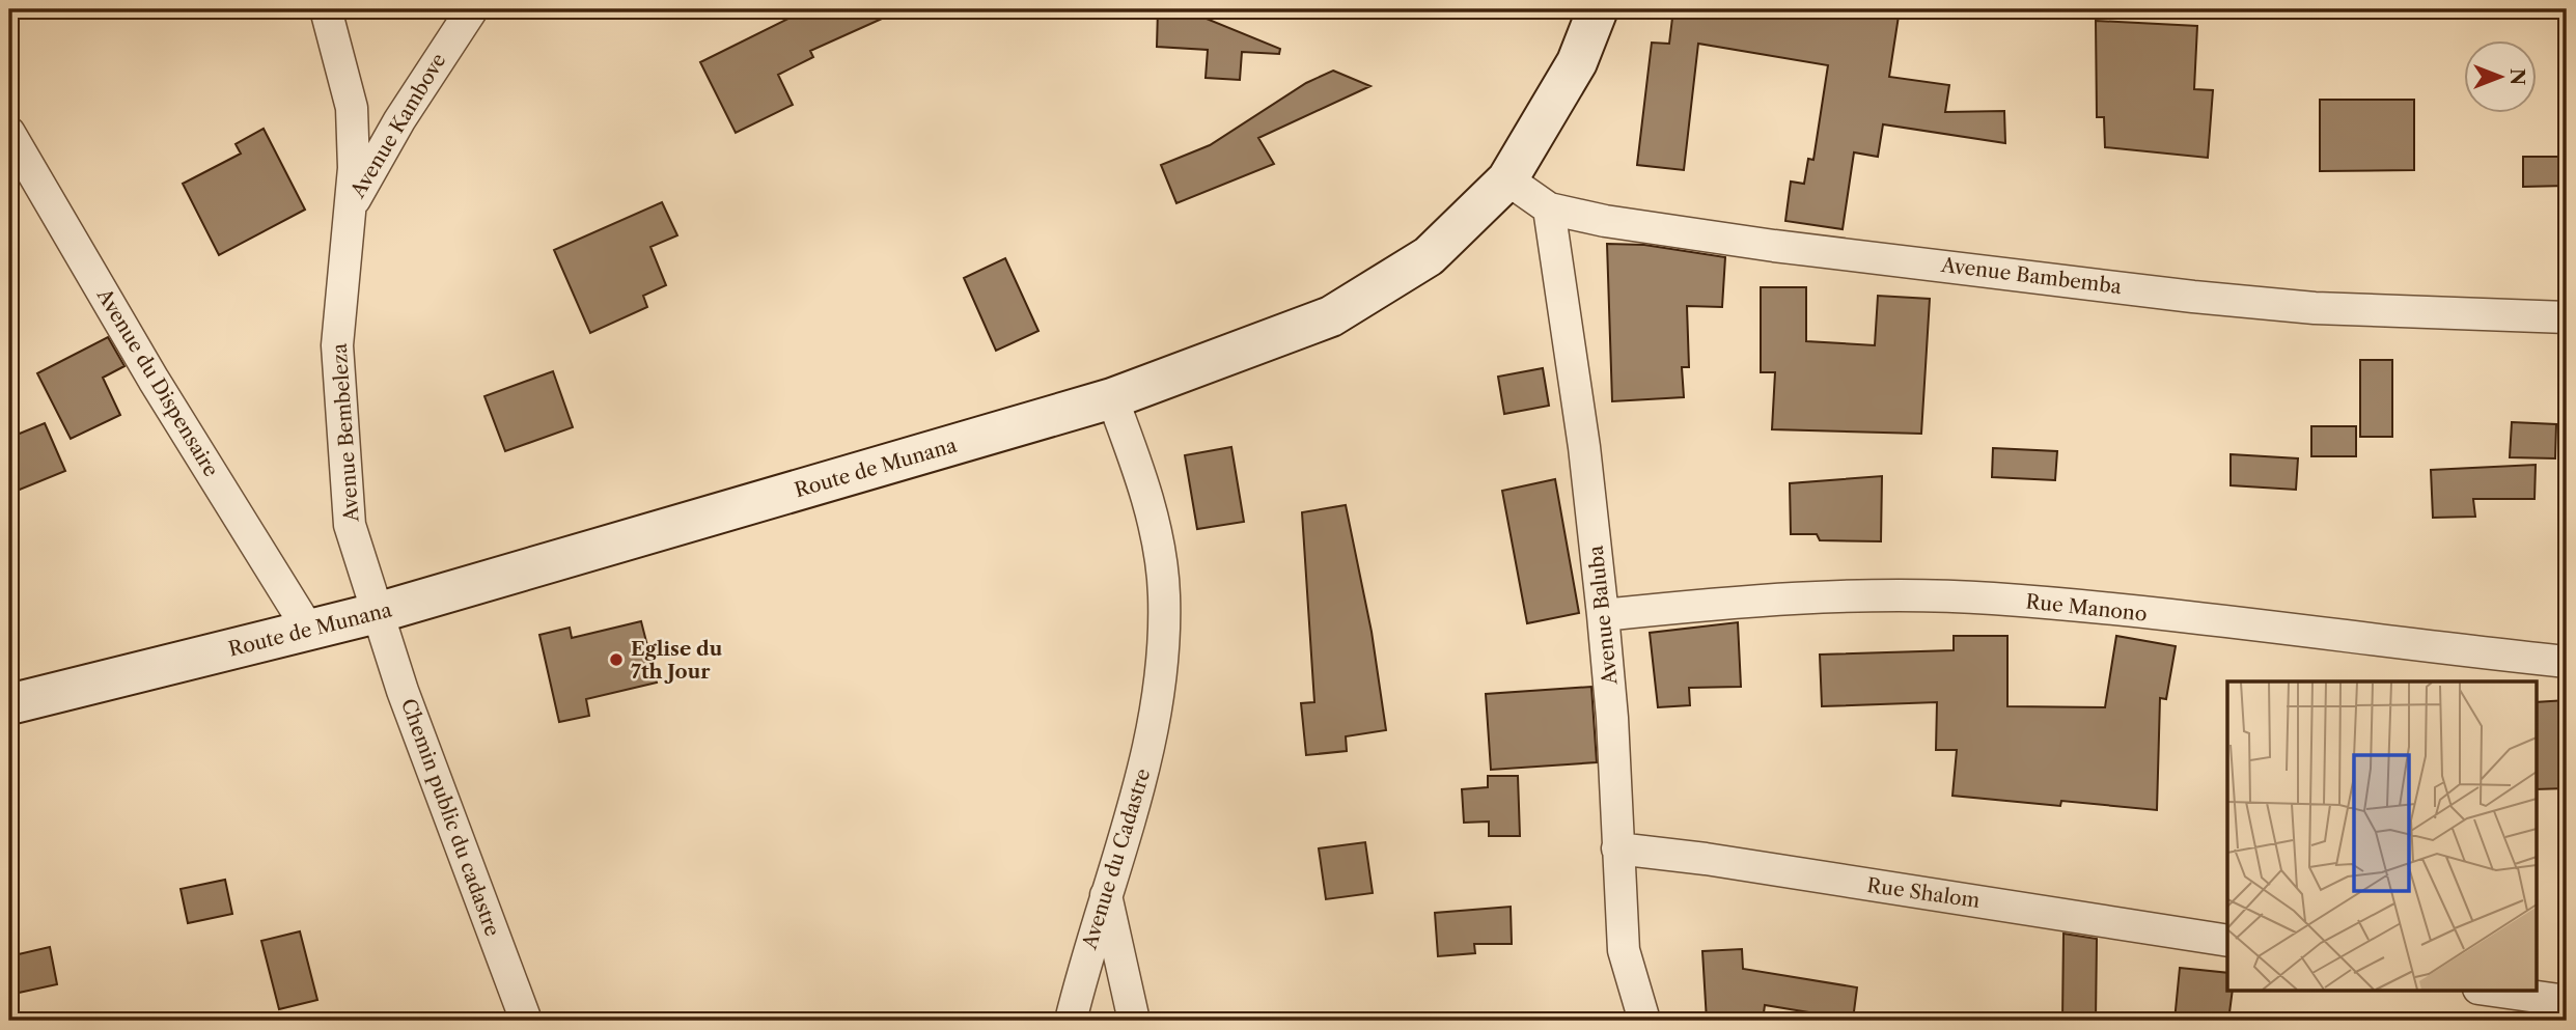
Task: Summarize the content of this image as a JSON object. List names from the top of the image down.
{
  "streets": {
    "main road": ["Route de Munana"],
    "street": [
      "Avenue Kambove",
      "Avenue Bambemba",
      "Avenue du Dispensaire",
      "Avenue Bembeleza",
      "Rue Manono",
      "Avenue Baluba",
      "Chemin public du cadastre",
      "Avenue du Cadastre",
      "Rue Shalom"
    ]
  },
  "crossings": [
    ["Avenue Kambove", "Avenue Bembeleza"],
    ["Avenue Bambemba", "Route de Munana"],
    ["Avenue Bambemba", "Avenue Baluba"],
    ["Avenue du Dispensaire", "Route de Munana"],
    ["Avenue Bembeleza", "Route de Munana"],
    ["Avenue Bembeleza", "Chemin public du cadastre"],
    ["Route de Munana", "Chemin public du cadastre"],
    ["Route de Munana", "Avenue du Cadastre"],
    ["Rue Manono", "Avenue Baluba"],
    ["Avenue Baluba", "Rue Shalom"]
  ],
  "places": ["Eglise du 7th Jour"],
  "north": "right"
}
